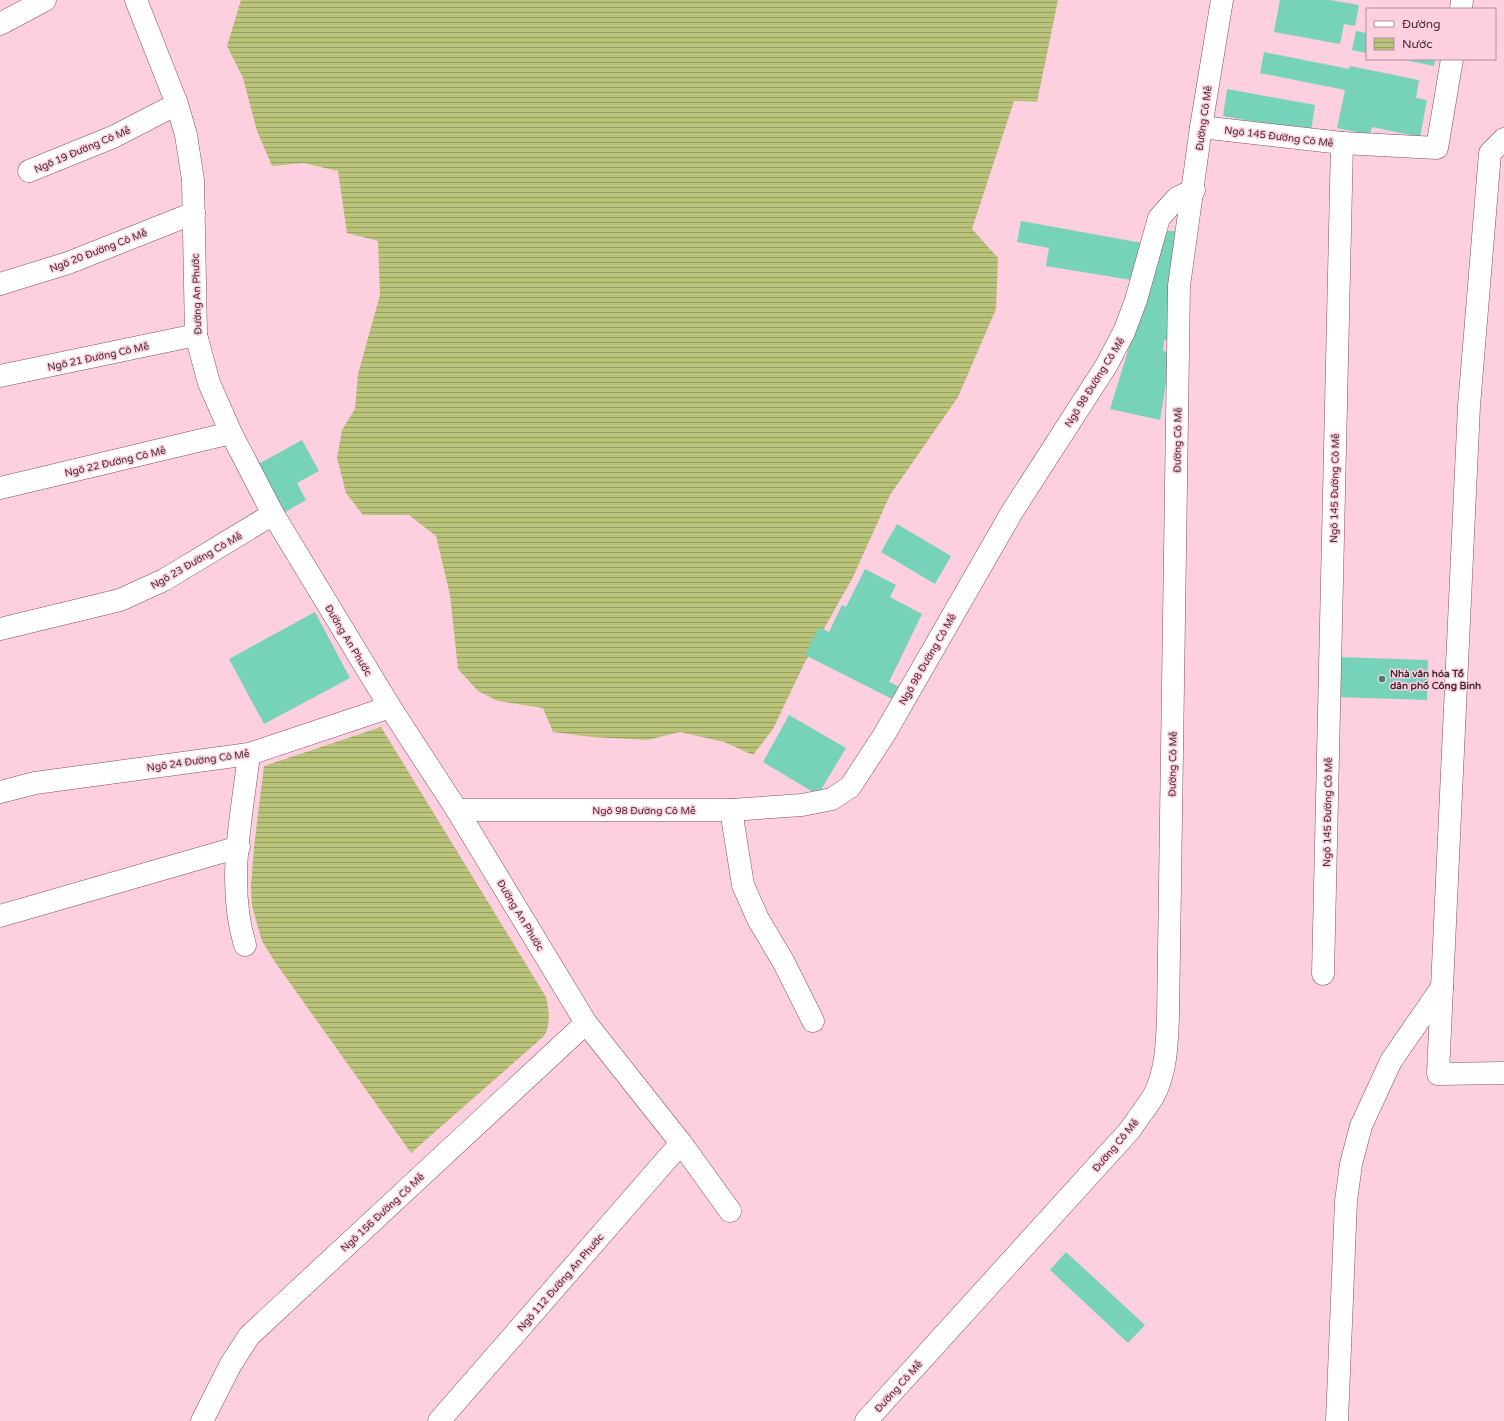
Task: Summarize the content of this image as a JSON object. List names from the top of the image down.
{
  "streets": {
    "street": [
      "Đường Cô Mễ",
      "Ngõ 145 Đường Cô Mễ",
      "Ngõ 19 Đường Cô Mễ",
      "Ngõ 20 Đường Cô Mễ",
      "Đường An Phước",
      "Ngõ 21 Đường Cô Mễ",
      "Ngõ 98 Đường Cô Mễ",
      "Ngõ 22 Đường Cô Mễ",
      "Ngõ 23 Đường Cô Mễ",
      "Ngõ 24 Đường Cô Mễ",
      "Ngõ 156 Đường Cô Mễ",
      "Ngõ 112 Đường An Phước"
    ]
  },
  "crossings": [
    ["Đường Cô Mễ", "Ngõ 145 Đường Cô Mễ"],
    ["Đường Cô Mễ", "Ngõ 98 Đường Cô Mễ"],
    ["Ngõ 19 Đường Cô Mễ", "Đường An Phước"],
    ["Ngõ 20 Đường Cô Mễ", "Đường An Phước"],
    ["Đường An Phước", "Ngõ 21 Đường Cô Mễ"],
    ["Đường An Phước", "Ngõ 98 Đường Cô Mễ"],
    ["Đường An Phước", "Ngõ 22 Đường Cô Mễ"],
    ["Đường An Phước", "Ngõ 23 Đường Cô Mễ"],
    ["Đường An Phước", "Ngõ 24 Đường Cô Mễ"],
    ["Đường An Phước", "Ngõ 156 Đường Cô Mễ"],
    ["Đường An Phước", "Ngõ 112 Đường An Phước"]
  ],
  "places": ["Nhà văn hóa Tổ dân phố Công Binh"],
  "legend": ["Đường", "Nước"]
}
